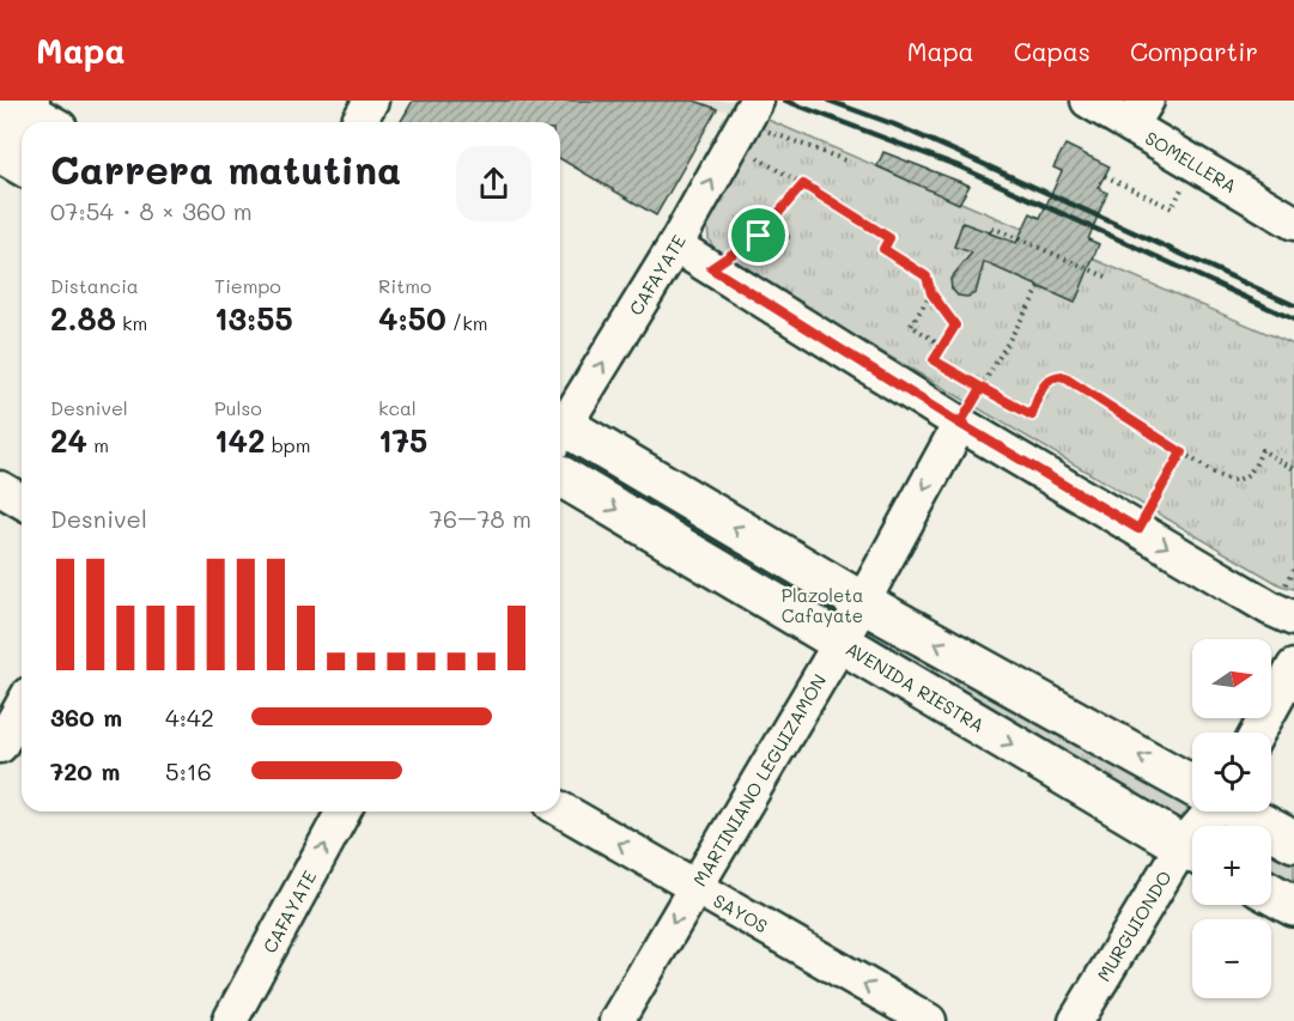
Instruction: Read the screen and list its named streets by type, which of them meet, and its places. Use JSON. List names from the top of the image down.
{
  "streets": {
    "main road": ["AVENIDA RIESTRA"],
    "street": [
      "SOMELLERA",
      "CAFAYATE",
      "MARTINIANO LEGUIZAMÓN",
      "SAYOS",
      "MURGUIONDO"
    ]
  },
  "crossings": [
    ["AVENIDA RIESTRA", "MARTINIANO LEGUIZAMÓN"],
    ["MARTINIANO LEGUIZAMÓN", "SAYOS"]
  ],
  "one_way": ["CAFAYATE", "MARTINIANO LEGUIZAMÓN", "SAYOS"],
  "parks": ["Plazoleta Cafayate"],
  "north": "right",
  "page": {
    "header": "Mapa",
    "nav": ["Mapa", "Capas", "Compartir"],
    "heading": ["Carrera matutina", "07:54 · 8 × 360 m"],
    "stats": [
      ["Distancia", "2.88 km"],
      ["Tiempo", "13:55"],
      ["Ritmo", "4:50 /km"],
      ["Desnivel", "24 m"],
      ["Pulso", "142 bpm"],
      ["kcal", "175"]
    ],
    "chart": ["Desnivel", "76–78 m"],
    "map_buttons": ["+", "−"],
    "list": [
      {
        "name": "360 m",
        "note": "4:42"
      },
      {
        "name": "720 m",
        "note": "5:16"
      }
    ]
  }
}
